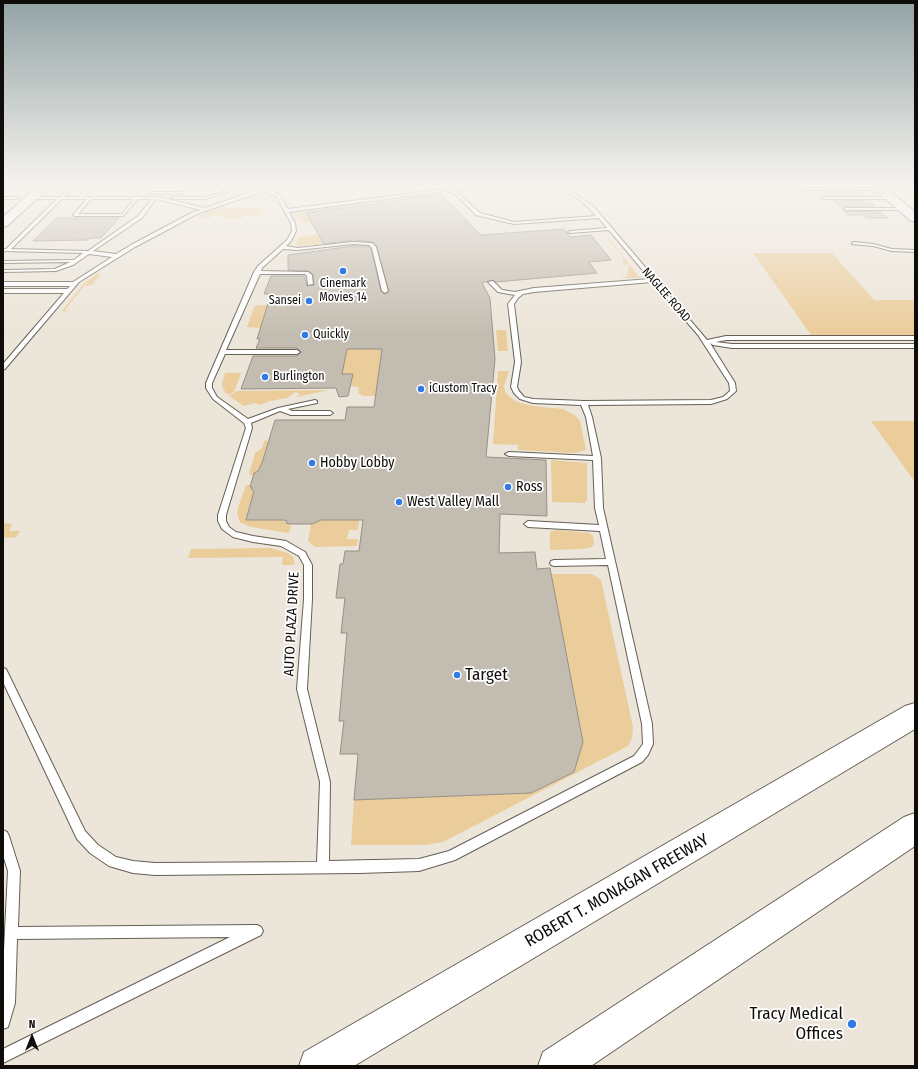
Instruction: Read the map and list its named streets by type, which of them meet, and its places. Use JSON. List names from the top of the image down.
{
  "streets": {
    "main road": ["ROBERT T. MONAGAN FREEWAY"],
    "lane": ["NAGLEE ROAD", "AUTO PLAZA DRIVE"]
  },
  "places": [
    "Cinemark Movies 14",
    "Sansei",
    "Quickly",
    "Burlington",
    "iCustom Tracy",
    "Hobby Lobby",
    "Ross",
    "West Valley Mall",
    "Target",
    "Tracy Medical Offices"
  ],
  "north": "top"
}
